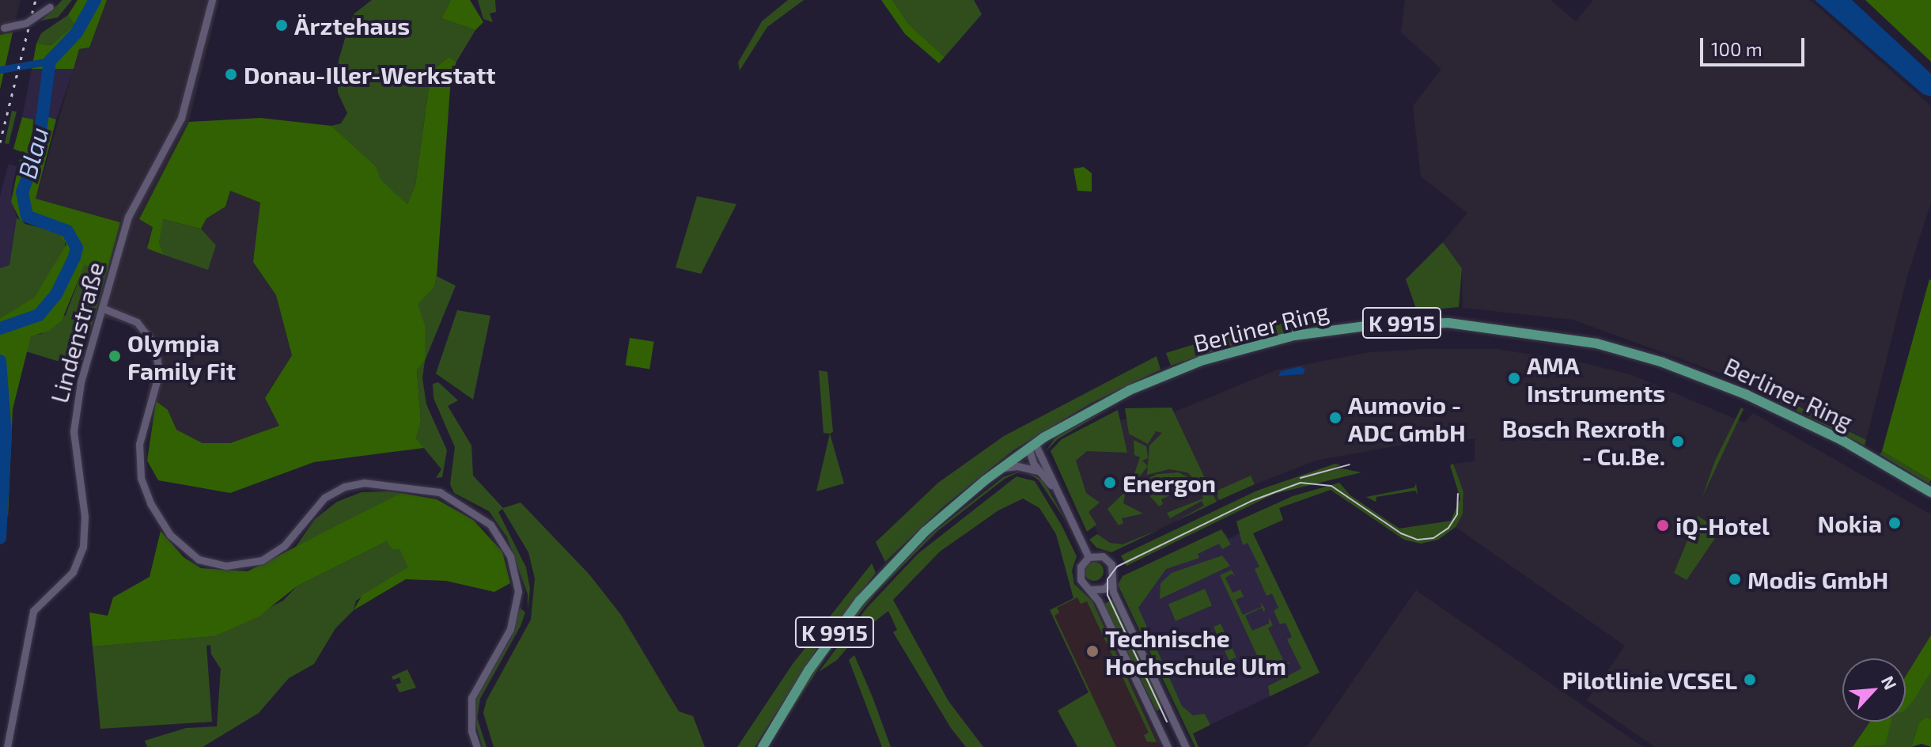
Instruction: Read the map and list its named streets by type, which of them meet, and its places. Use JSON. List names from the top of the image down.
{
  "streets": {
    "main road": ["K 9915", "Berliner Ring"],
    "street": ["Lindenstraße"]
  },
  "water": ["Blau"],
  "places": [
    "Ärztehaus",
    "Donau-Iller-Werkstatt",
    "Olympia Family Fit",
    "AMA Instruments",
    "Aumovio - ADC GmbH",
    "Bosch Rexroth - Cu.Be.",
    "Energon",
    "Nokia",
    "iQ-Hotel",
    "Modis GmbH",
    "Technische Hochschule Ulm",
    "Pilotlinie VCSEL"
  ],
  "scale_bar": "100 m",
  "north": "top right"
}
